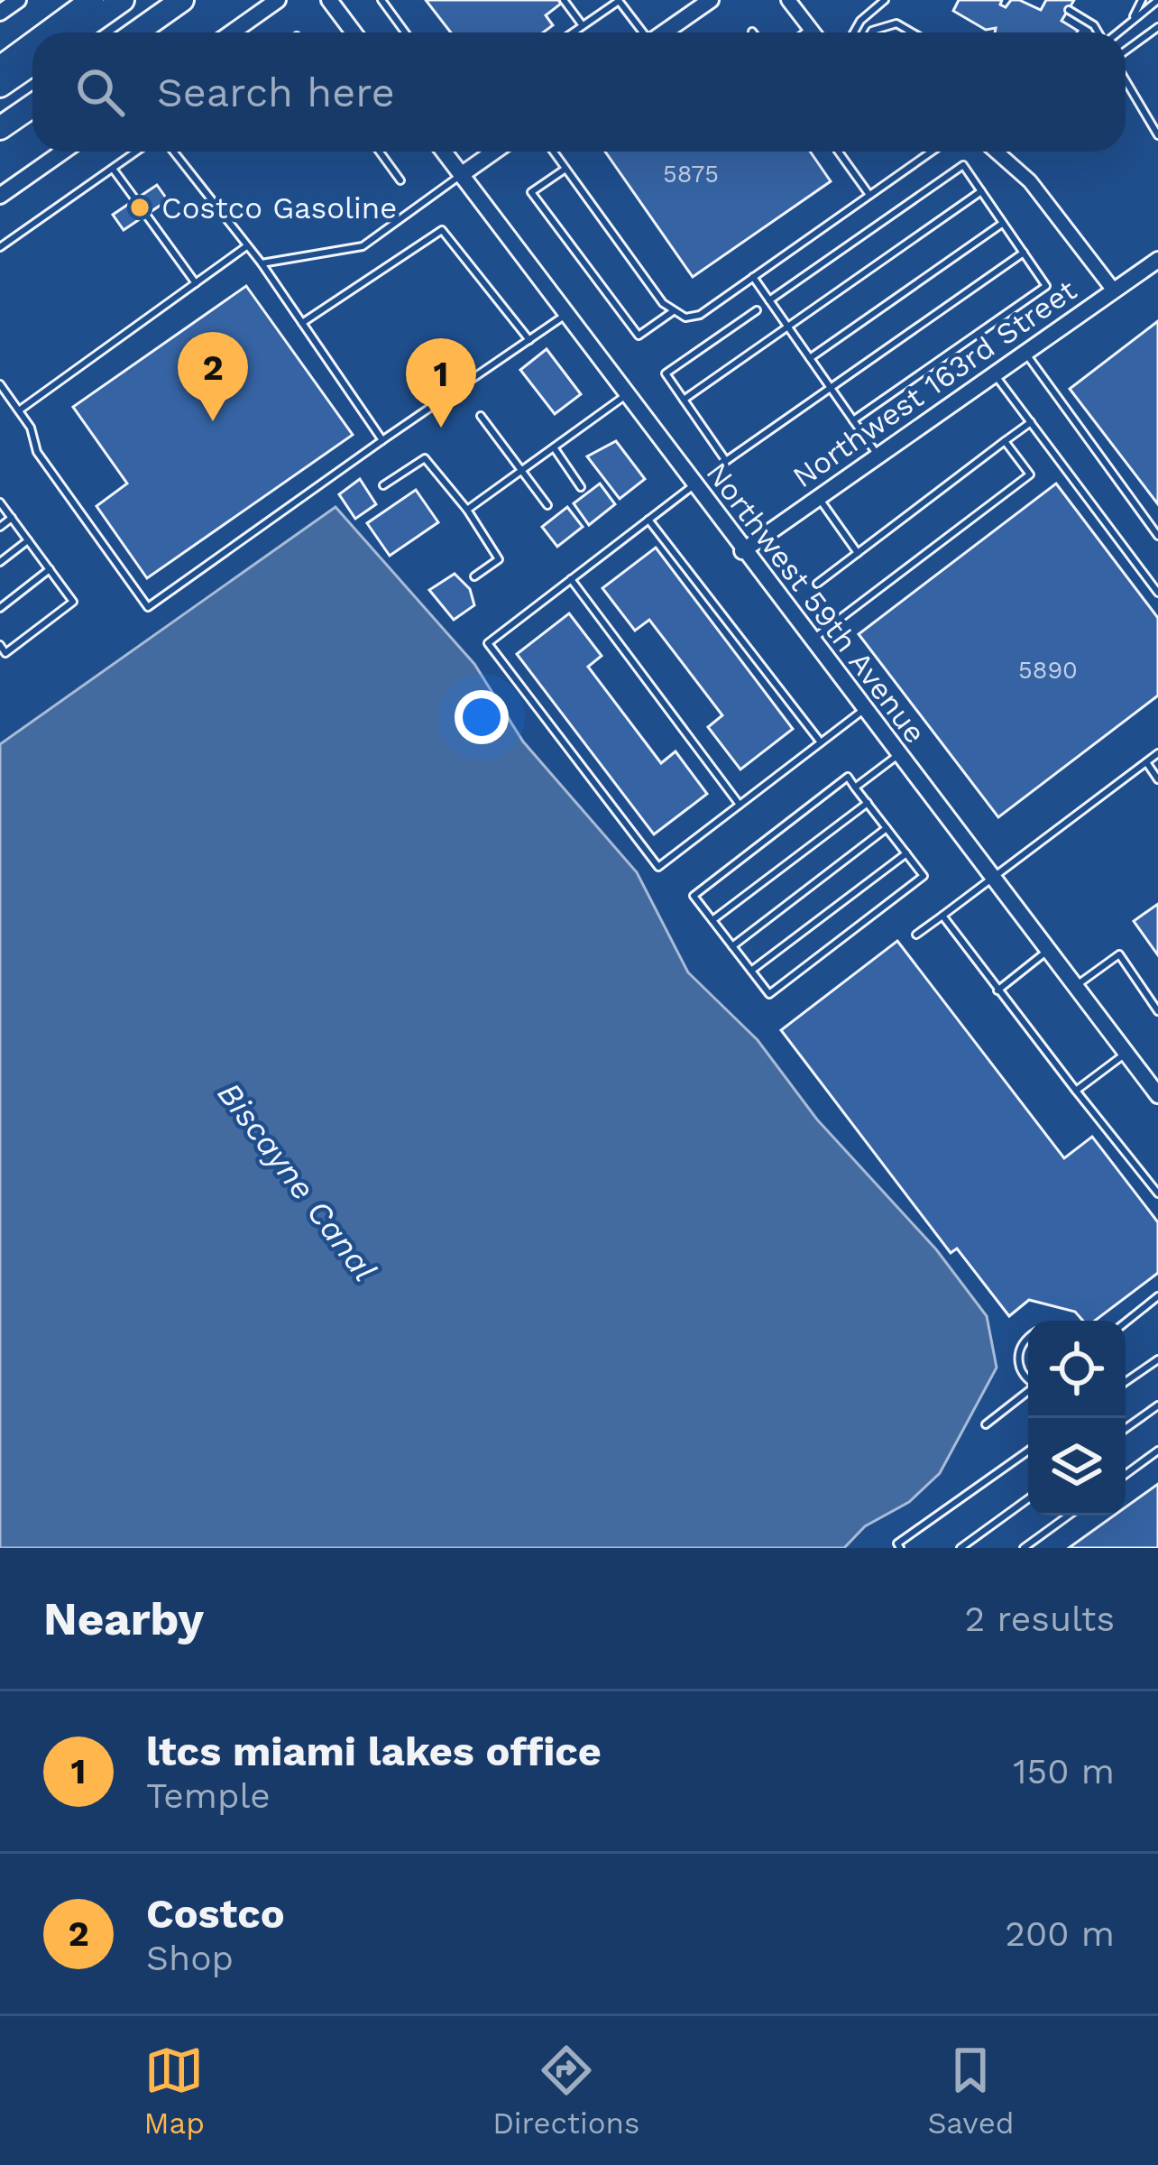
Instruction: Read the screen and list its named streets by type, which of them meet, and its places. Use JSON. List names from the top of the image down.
{
  "streets": {
    "street": ["Northwest 163rd Street", "Northwest 59th Avenue"]
  },
  "crossings": [
    ["Northwest 163rd Street", "Northwest 59th Avenue"]
  ],
  "water": ["Biscayne Canal"],
  "places": ["Costco Gasoline"],
  "house_numbers": ["5875", "5890"],
  "page": {
    "search": "Search here",
    "pins": ["2", "1"],
    "heading": ["Nearby", "2 results"],
    "list": [
      {
        "mark": "1",
        "name": "ltcs miami lakes office",
        "note": "Temple",
        "value": "150 m"
      },
      {
        "mark": "2",
        "name": "Costco",
        "note": "Shop",
        "value": "200 m"
      }
    ],
    "nav": ["Map", "Directions", "Saved"]
  }
}
